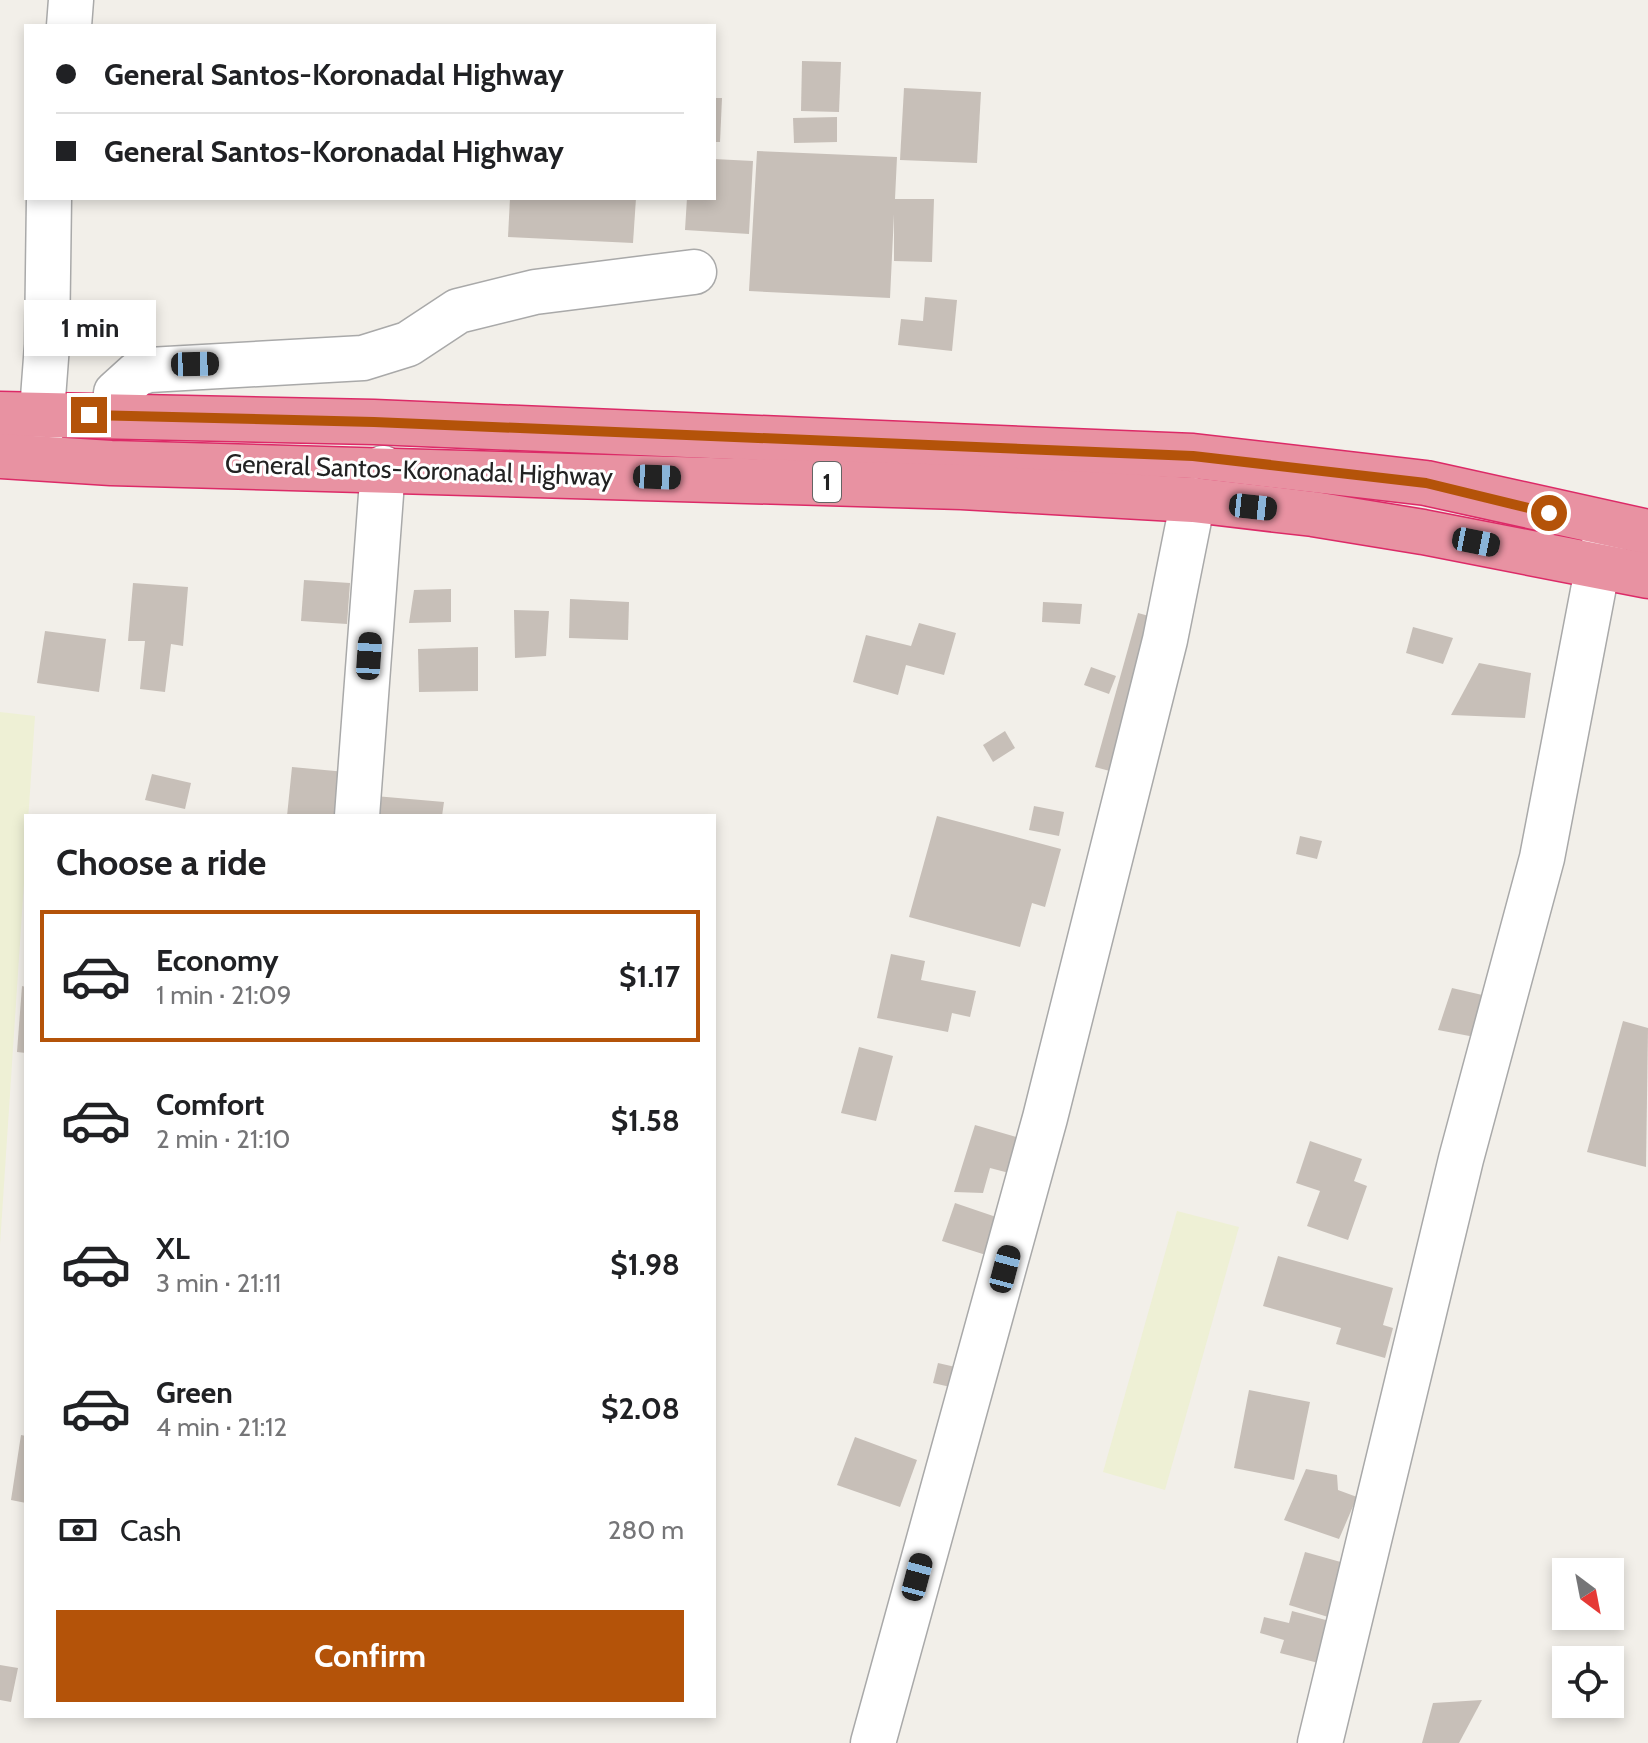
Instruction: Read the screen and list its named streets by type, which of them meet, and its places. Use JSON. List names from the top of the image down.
{
  "streets": {
    "highway": ["General Santos-Koronadal Highway", "1"]
  },
  "north": "bottom right",
  "page": {
    "banner": ["General Santos-Koronadal Highway", "General Santos-Koronadal Highway"],
    "bubble": "1 min",
    "heading": "Choose a ride",
    "list": [
      {
        "name": "Economy",
        "note": "1 min · 21:09",
        "value": "$1.17"
      },
      {
        "name": "Comfort",
        "note": "2 min · 21:10",
        "value": "$1.58"
      },
      {
        "name": "XL",
        "note": "3 min · 21:11",
        "value": "$1.98"
      },
      {
        "name": "Green",
        "note": "4 min · 21:12",
        "value": "$2.08"
      }
    ],
    "pay": ["Cash", "280 m"],
    "buttons": "Confirm"
  }
}
